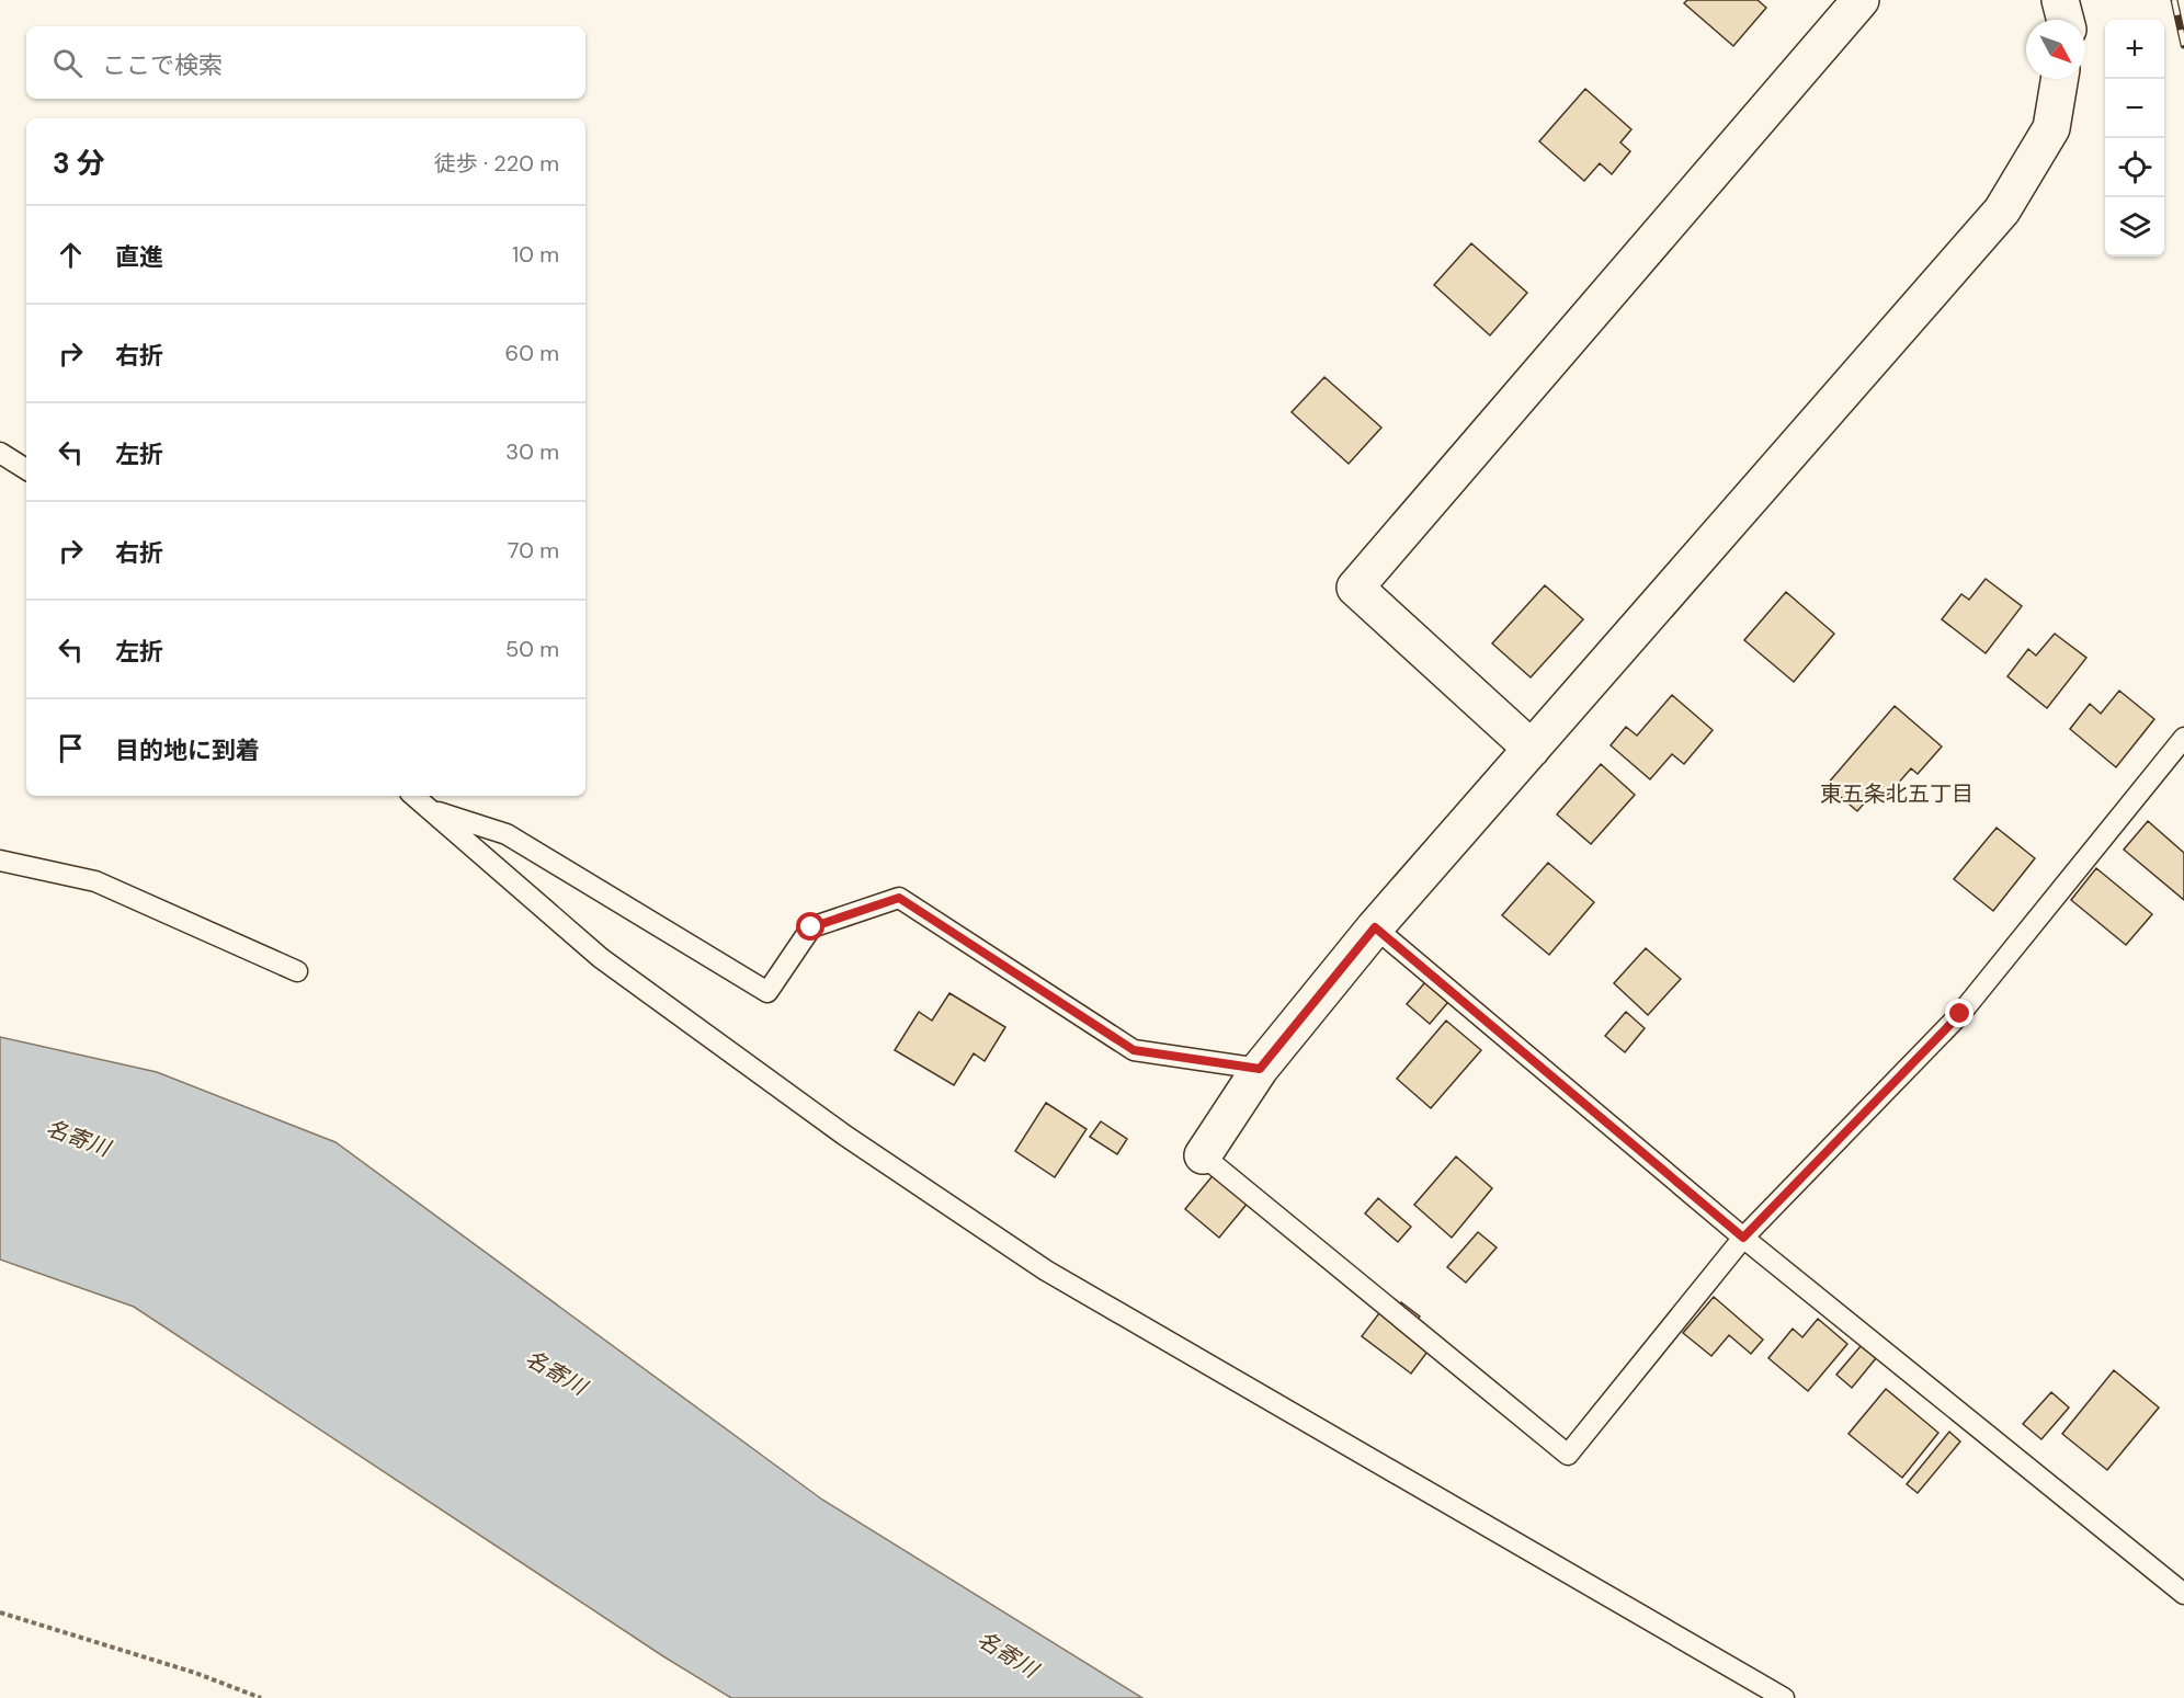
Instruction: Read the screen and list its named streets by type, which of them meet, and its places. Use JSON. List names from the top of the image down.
{
  "districts": ["東五条北五丁目"],
  "water": ["名寄川"],
  "north": "bottom right",
  "page": {
    "map_buttons": ["+", "−"],
    "search": "ここで検索",
    "heading": ["3 分", "徒歩 · 220 m"],
    "list": [
      ["直進", "10 m"],
      ["右折", "60 m"],
      ["左折", "30 m"],
      ["右折", "70 m"],
      ["左折", "50 m"],
      "目的地に到着"
    ]
  }
}
